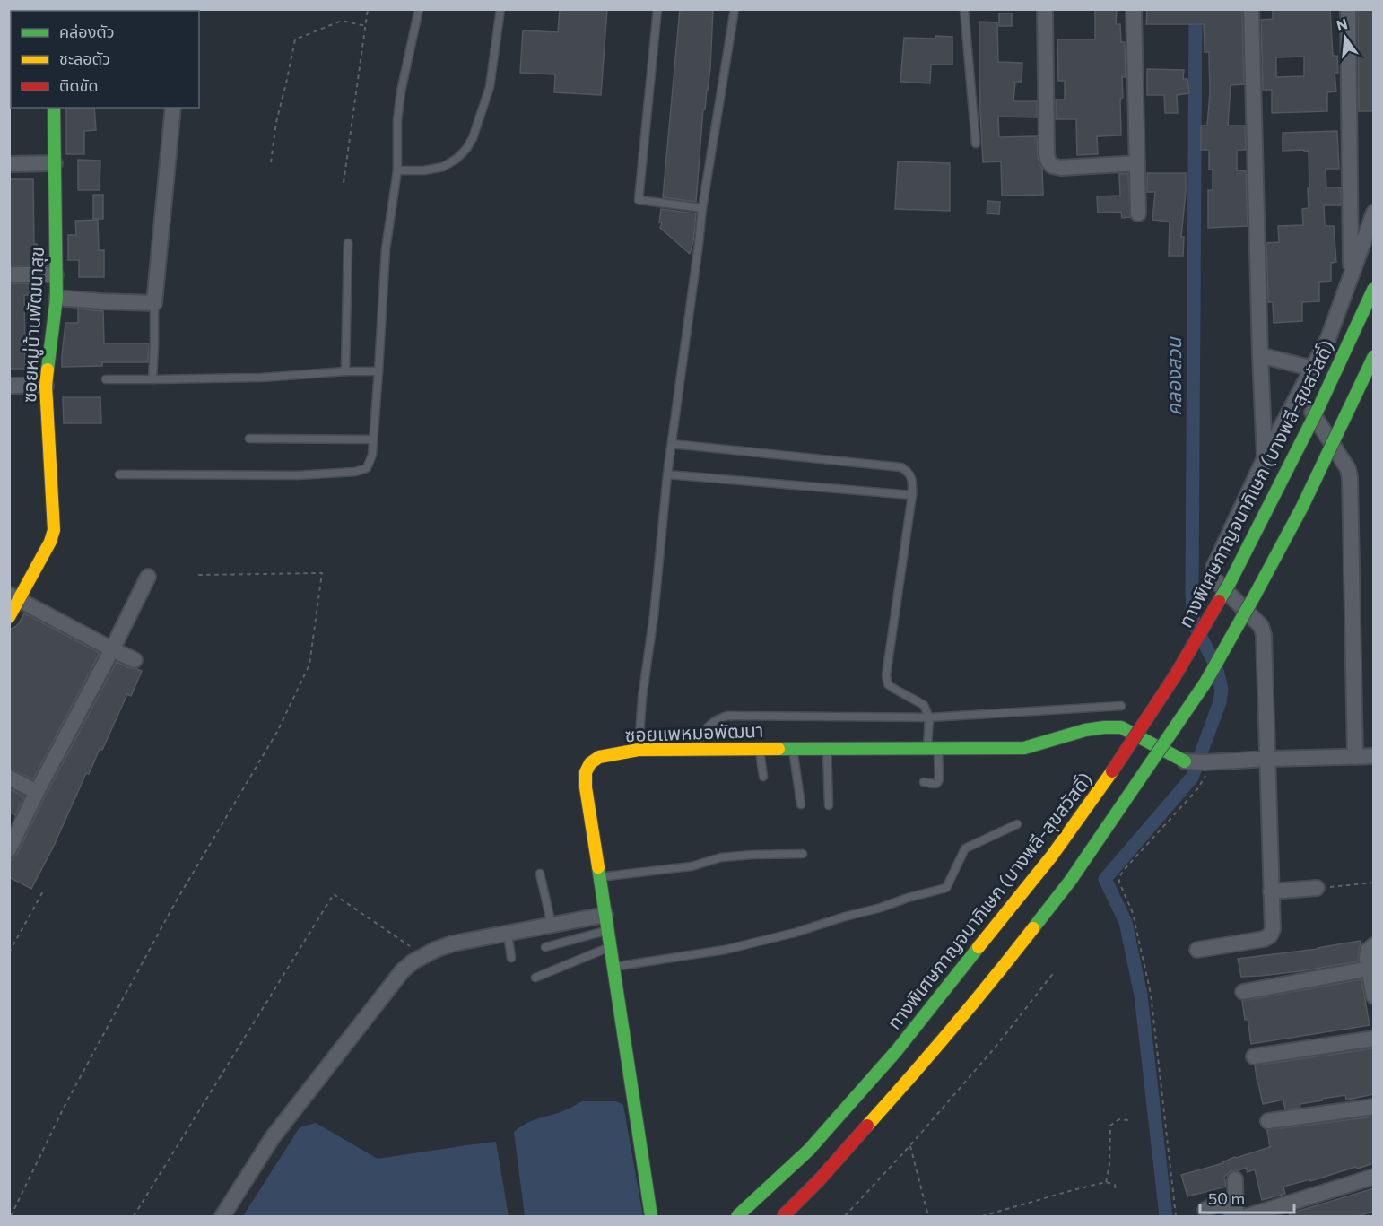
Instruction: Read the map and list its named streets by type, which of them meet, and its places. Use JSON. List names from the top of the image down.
{
  "streets": {
    "main road": ["ซอยหมู่บ้านพัฒนาสุข", "ทางพิเศษกาญจนาภิเษก (บางพลี-สุขสวัสดิ์)", "ซอยแพหมอพัฒนา"]
  },
  "water": ["คลองสวน"],
  "legend": ["คล่องตัว", "ชะลอตัว", "ติดขัด"],
  "scale_bar": "50 m",
  "north": "top"
}
